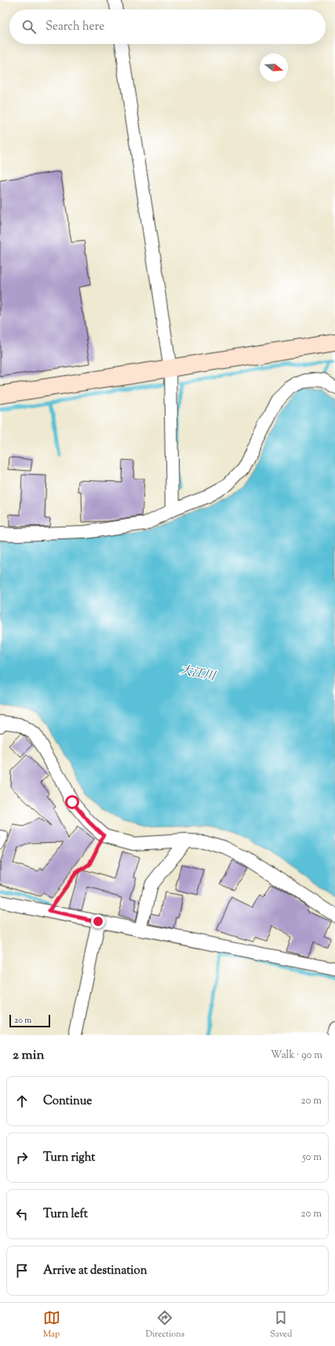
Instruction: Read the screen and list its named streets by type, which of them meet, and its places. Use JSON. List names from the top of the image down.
{
  "water": ["大江川"],
  "scale_bar": "20 m",
  "north": "right",
  "page": {
    "search": "Search here",
    "scale": "20 m",
    "heading": ["2 min", "Walk · 90 m"],
    "list": [
      ["Continue", "20 m"],
      ["Turn right", "50 m"],
      ["Turn left", "20 m"],
      "Arrive at destination"
    ],
    "nav": ["Map", "Directions", "Saved"]
  }
}
